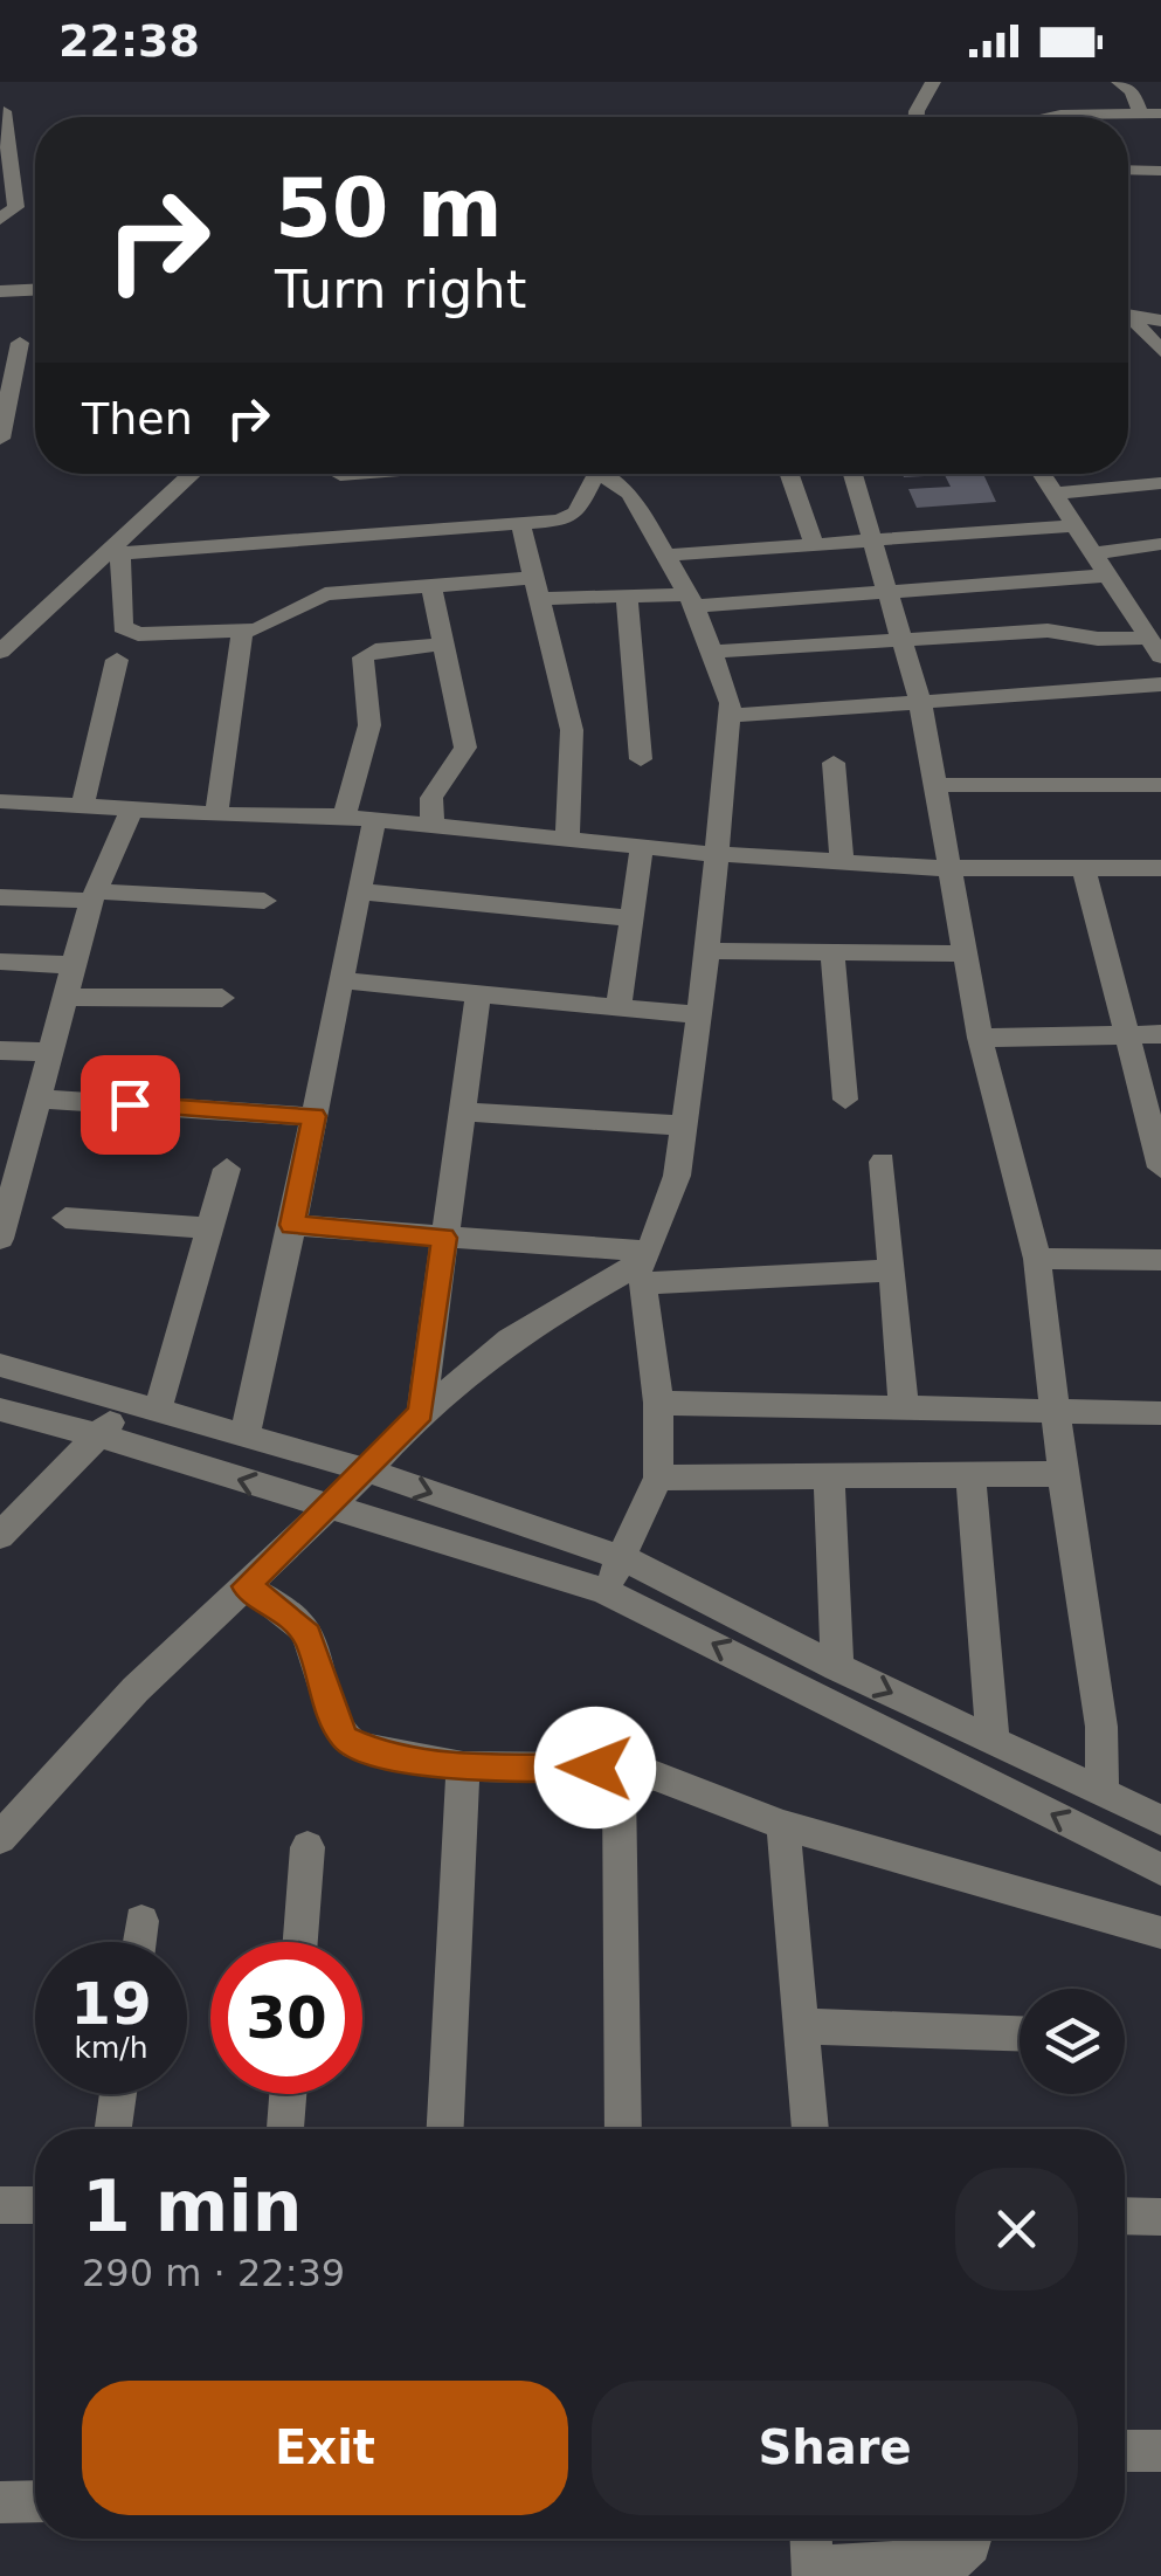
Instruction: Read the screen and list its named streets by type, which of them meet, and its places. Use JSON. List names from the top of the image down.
{
  "page": {
    "status": "22:38",
    "turn": ["50 m", "Turn right"],
    "then": "Then",
    "speed": "19 km/h",
    "limit": "30",
    "heading": ["1 min", "290 m · 22:39"],
    "buttons": ["Exit", "Share"]
  }
}
